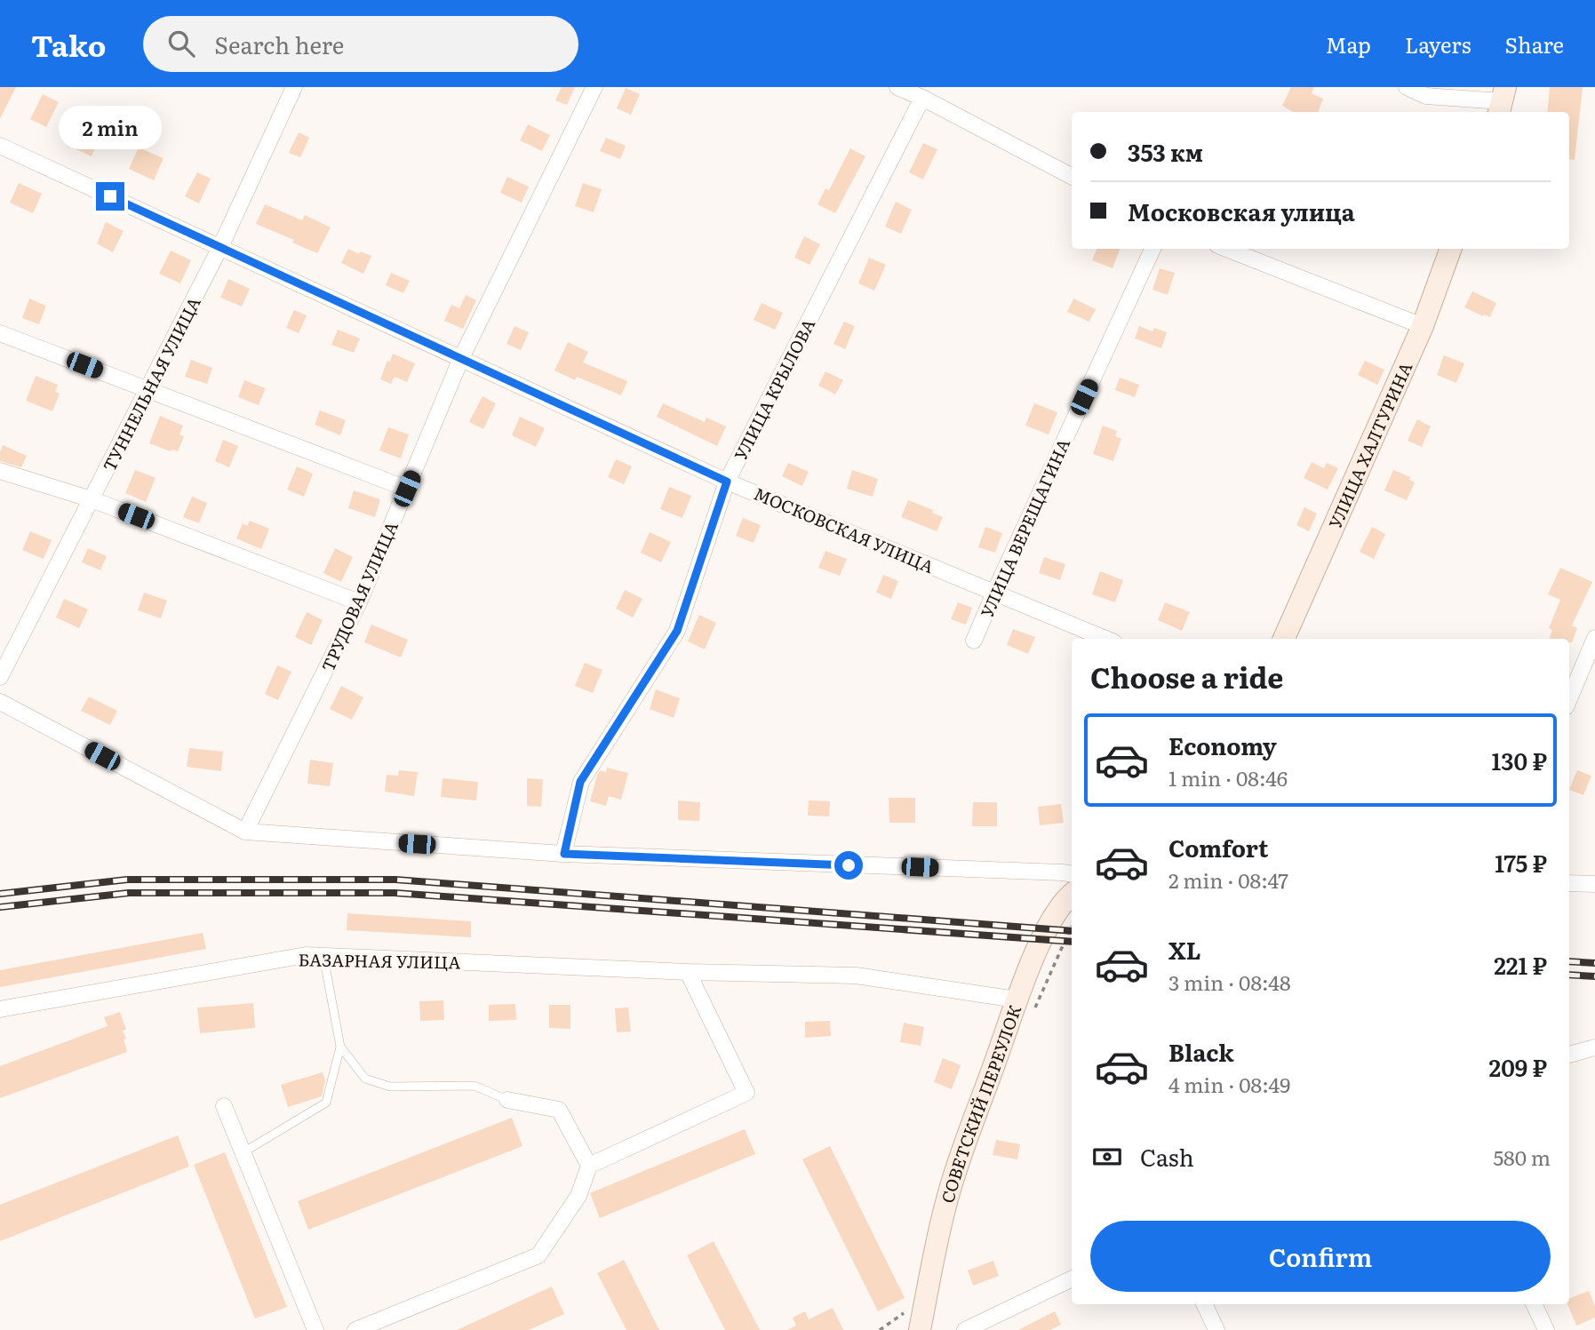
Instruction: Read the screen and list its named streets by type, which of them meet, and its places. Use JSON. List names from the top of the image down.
{
  "streets": {
    "main road": ["УЛИЦА ХАЛТУРИНА", "СОВЕТСКИЙ ПЕРЕУЛОК"],
    "street": [
      "ТУННЕЛЬНАЯ УЛИЦА",
      "УЛИЦА КРЫЛОВА",
      "УЛИЦА ВЕРЕЩАГИНА",
      "МОСКОВСКАЯ УЛИЦА",
      "ТРУДОВАЯ УЛИЦА",
      "БАЗАРНАЯ УЛИЦА"
    ]
  },
  "crossings": [
    ["ТУННЕЛЬНАЯ УЛИЦА", "МОСКОВСКАЯ УЛИЦА"],
    ["УЛИЦА КРЫЛОВА", "МОСКОВСКАЯ УЛИЦА"],
    ["УЛИЦА ВЕРЕЩАГИНА", "МОСКОВСКАЯ УЛИЦА"],
    ["МОСКОВСКАЯ УЛИЦА", "ТРУДОВАЯ УЛИЦА"],
    ["БАЗАРНАЯ УЛИЦА", "СОВЕТСКИЙ ПЕРЕУЛОК"]
  ],
  "page": {
    "header": "Tako",
    "search": "Search here",
    "nav": ["Map", "Layers", "Share"],
    "bubble": "2 min",
    "banner": ["353 км", "Московская улица"],
    "heading": "Choose a ride",
    "list": [
      {
        "name": "Economy",
        "note": "1 min · 08:46",
        "value": "130 ₽"
      },
      {
        "name": "Comfort",
        "note": "2 min · 08:47",
        "value": "175 ₽"
      },
      {
        "name": "XL",
        "note": "3 min · 08:48",
        "value": "221 ₽"
      },
      {
        "name": "Black",
        "note": "4 min · 08:49",
        "value": "209 ₽"
      }
    ],
    "pay": ["Cash", "580 m"],
    "buttons": "Confirm"
  }
}
